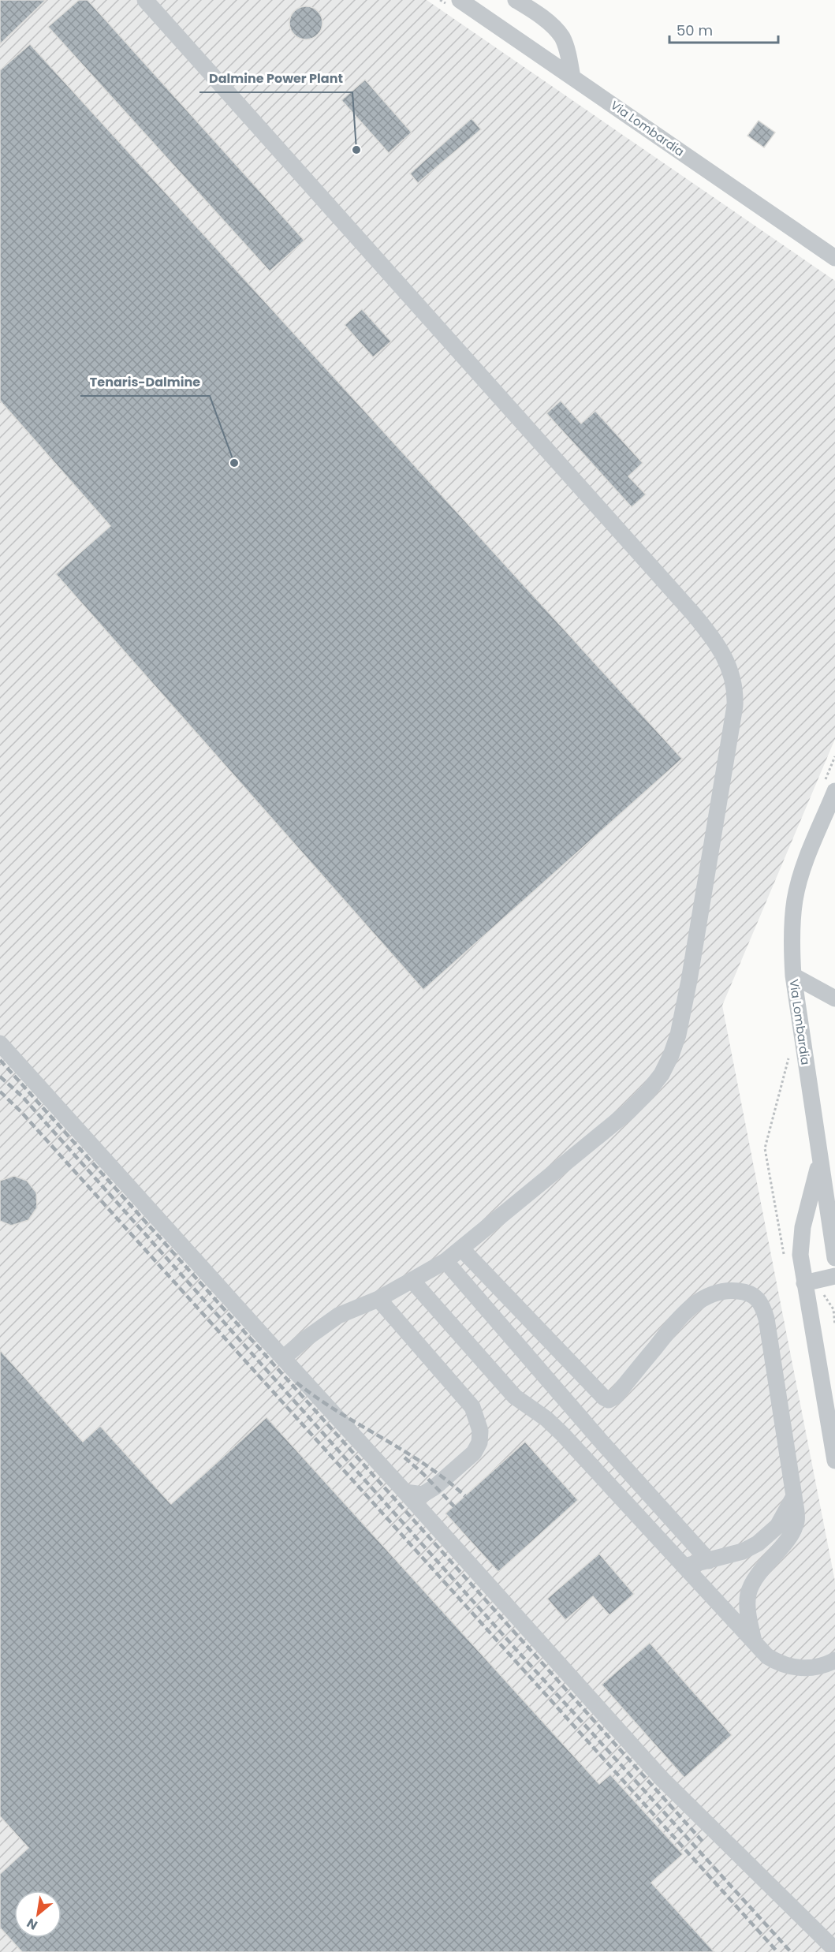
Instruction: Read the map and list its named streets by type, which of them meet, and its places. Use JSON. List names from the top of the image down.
{
  "streets": {
    "street": ["Via Lombardia"]
  },
  "places": ["Dalmine Power Plant", "Tenaris-Dalmine"],
  "scale_bar": "50 m",
  "north": "bottom left"
}
